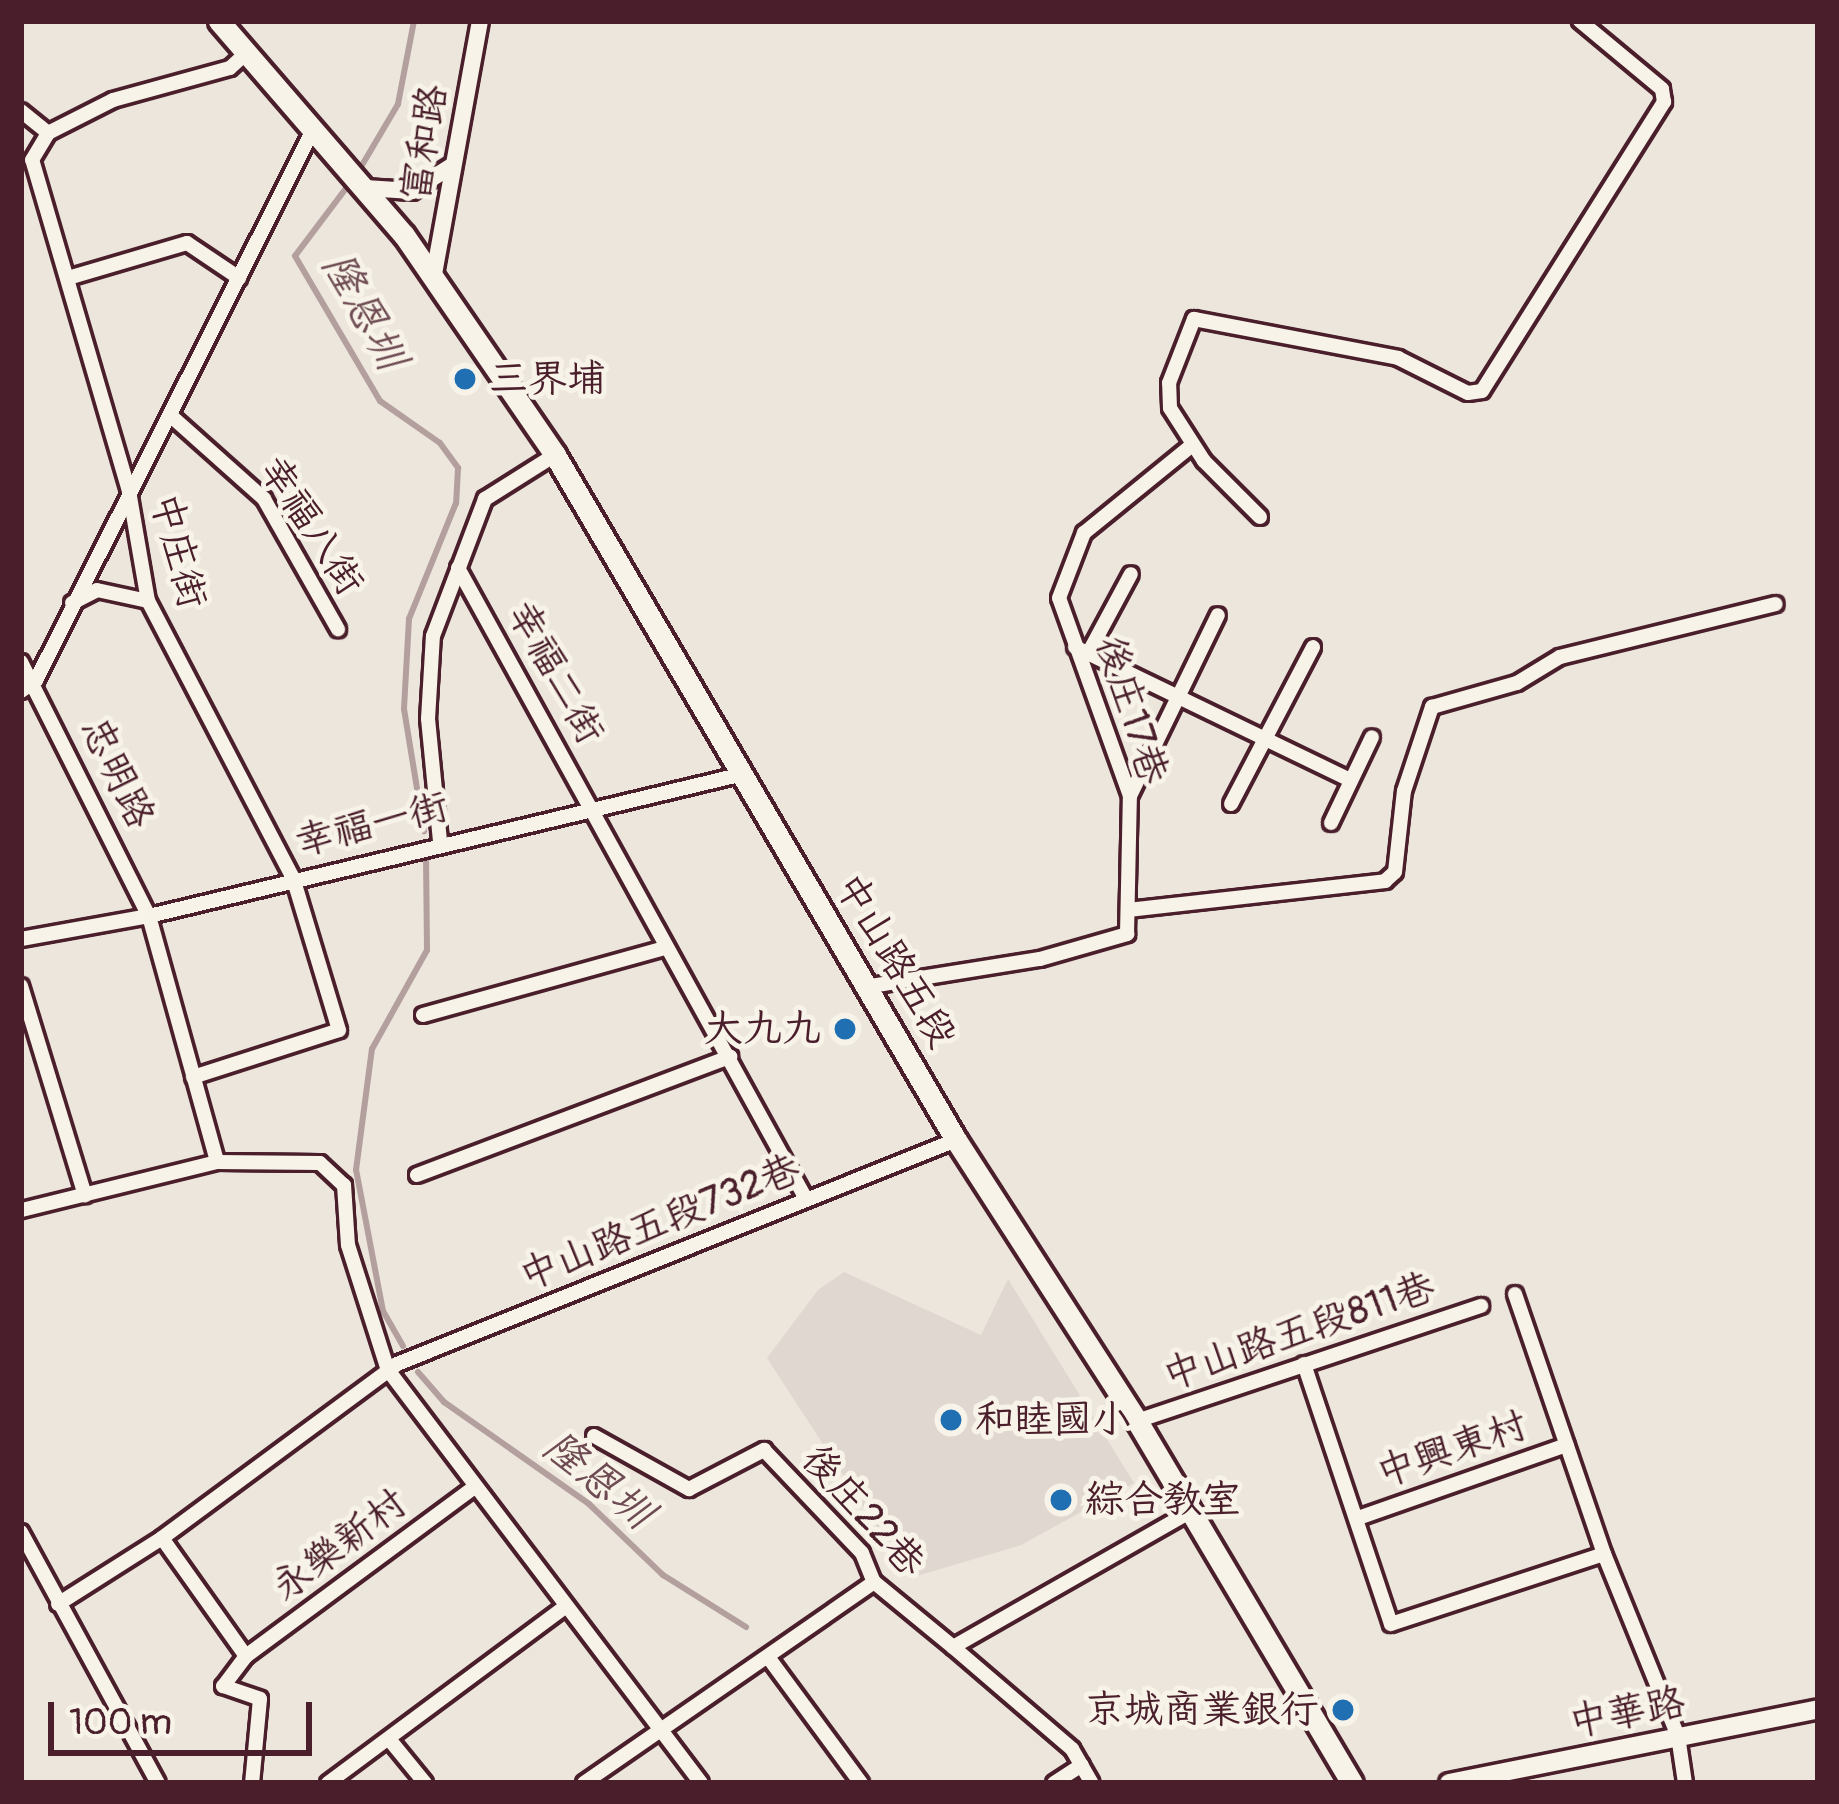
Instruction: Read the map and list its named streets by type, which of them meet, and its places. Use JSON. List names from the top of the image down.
{
  "streets": {
    "main road": ["中山路五段", "中華路"],
    "street": [
      "富和路",
      "幸福八街",
      "中庄街",
      "幸福二街",
      "後庄17巷",
      "忠明路",
      "幸福一街",
      "中山路五段732巷",
      "中山路五段811巷",
      "中興東村",
      "後庄22巷",
      "永樂新村"
    ]
  },
  "crossings": [
    ["富和路", "中山路五段"],
    ["中庄街", "幸福一街"],
    ["幸福二街", "幸福一街"],
    ["幸福二街", "中山路五段732巷"],
    ["忠明路", "幸福一街"],
    ["幸福一街", "中山路五段"],
    ["中山路五段", "中山路五段732巷"],
    ["中山路五段", "中山路五段811巷"],
    ["中興東村", "中華路"]
  ],
  "water": ["隆恩圳"],
  "places": [
    "三界埔",
    "大九九",
    "和睦國小",
    "綜合教室",
    "京城商業銀行"
  ],
  "scale_bar": "100 m"
}
